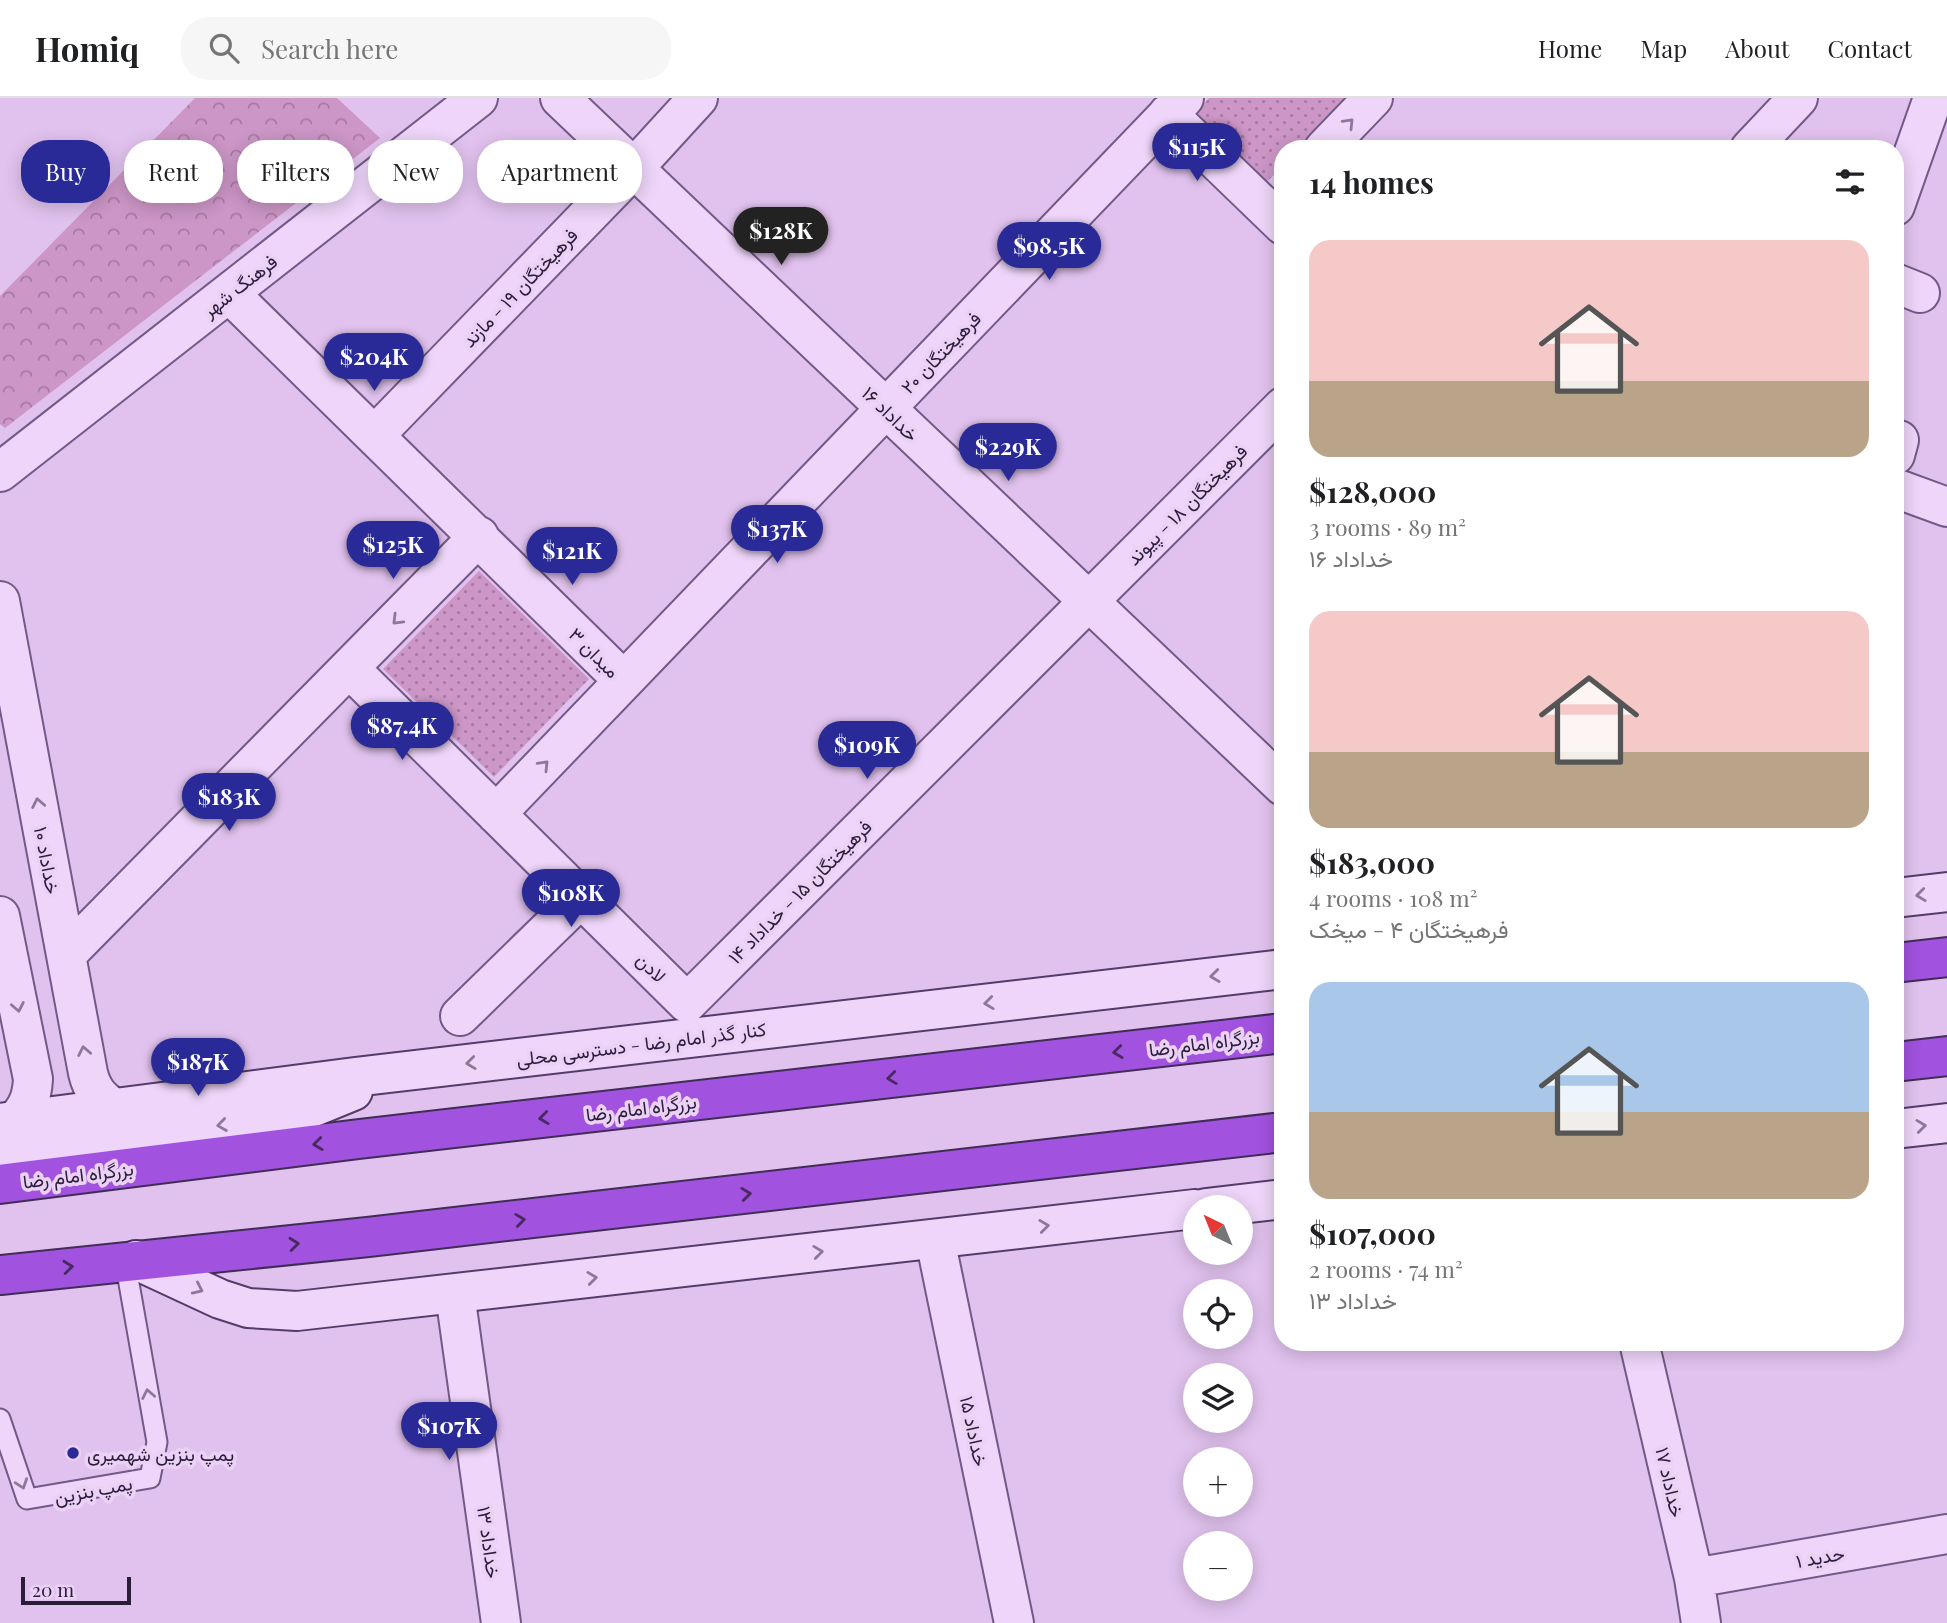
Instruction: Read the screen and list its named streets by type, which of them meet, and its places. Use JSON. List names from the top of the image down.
{
  "streets": {
    "highway": ["بزرگراه امام رضا"],
    "street": [
      "فرهنگ شهر",
      "فرهیختگان ۱۹ - مازند",
      "فرهیختگان ۲۰",
      "خداداد ۱۶",
      "فرهیختگان ۱۸ - پیوند",
      "میدان ۳",
      "خداداد ۱۰",
      "فرهیختگان ۱۵ - خداداد ۱۴",
      "لادن",
      "کنار گذر امام رضا - دسترسی محلی",
      "خداداد ۱۵",
      "خداداد ۱۷",
      "خداداد ۱۳",
      "حدید ۱"
    ],
    "lane": ["پمپ بنزین"]
  },
  "crossings": [
    ["فرهنگ شهر", "میدان ۳"],
    ["فرهیختگان ۱۹ - مازند", "میدان ۳"],
    ["فرهیختگان ۲۰", "خداداد ۱۶"],
    ["فرهیختگان ۲۰", "میدان ۳"],
    ["خداداد ۱۶", "فرهیختگان ۱۸ - پیوند"],
    ["خداداد ۱۶", "فرهیختگان ۱۵ - خداداد ۱۴"],
    ["فرهیختگان ۱۸ - پیوند", "فرهیختگان ۱۵ - خداداد ۱۴"],
    ["میدان ۳", "لادن"],
    ["خداداد ۱۰", "کنار گذر امام رضا - دسترسی محلی"],
    ["فرهیختگان ۱۵ - خداداد ۱۴", "لادن"],
    ["خداداد ۱۷", "حدید ۱"]
  ],
  "places": ["پمپ بنزین شهمیری"],
  "scale_bar": "20 m",
  "north": "top left",
  "page": {
    "header": "Homiq",
    "search": "Search here",
    "nav": [
      "Home",
      "Map",
      "About",
      "Contact"
    ],
    "price": [
      "$115K",
      "$128K",
      "$98.5K",
      "$204K",
      "$229K",
      "$137K",
      "$125K",
      "$121K",
      "$87.4K",
      "$109K",
      "$183K",
      "$108K",
      "$187K",
      "$107K"
    ],
    "chip": [
      "Buy",
      "Rent",
      "Filters",
      "New",
      "Apartment"
    ],
    "heading": "14 homes",
    "list": [
      {
        "name": "$128,000",
        "note": "3 rooms · 89 m² · خداداد ۱۶"
      },
      {
        "name": "$183,000",
        "note": "4 rooms · 108 m² · فرهیختگان ۴ - میخک"
      },
      {
        "name": "$107,000",
        "note": "2 rooms · 74 m² · خداداد ۱۳"
      }
    ],
    "map_buttons": ["+", "−"],
    "scale": "20 m"
  }
}
